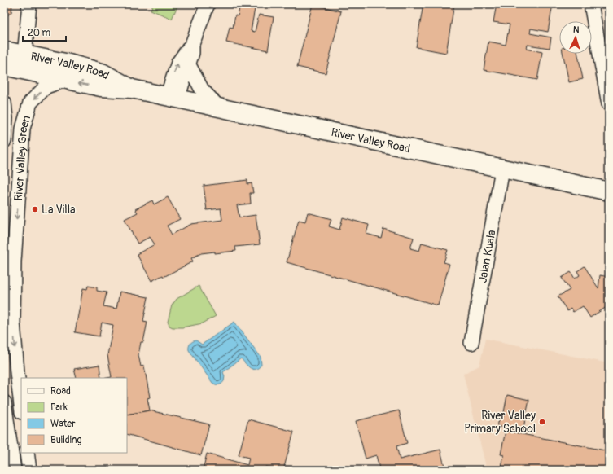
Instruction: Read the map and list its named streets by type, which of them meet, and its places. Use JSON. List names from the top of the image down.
{
  "streets": {
    "main road": ["River Valley Road"],
    "street": ["River Valley Green", "Jalan Kuala"]
  },
  "crossings": [
    ["River Valley Road", "River Valley Green"],
    ["River Valley Road", "Jalan Kuala"]
  ],
  "one_way": ["River Valley Green"],
  "places": ["La Villa", "River Valley Primary School"],
  "legend": [
    "Road",
    "Park",
    "Water",
    "Building"
  ],
  "scale_bar": "20 m",
  "north": "top"
}
